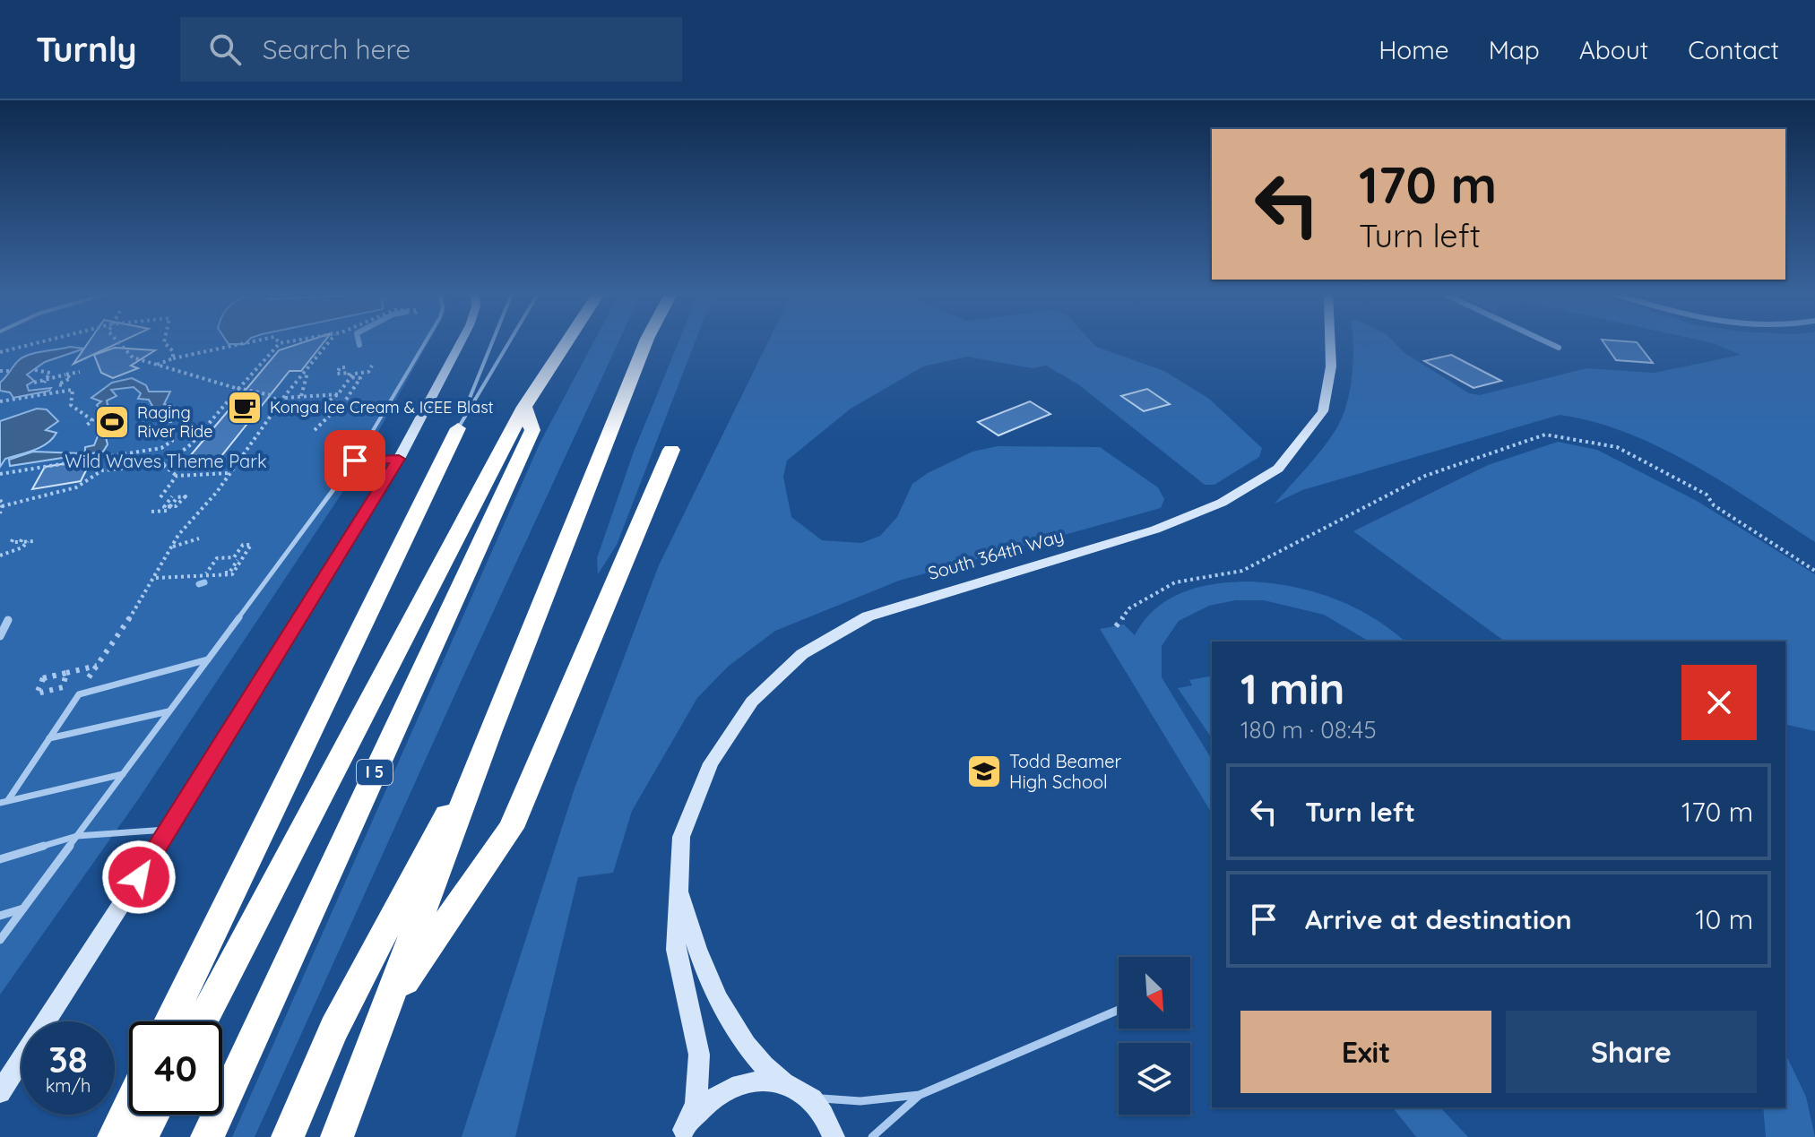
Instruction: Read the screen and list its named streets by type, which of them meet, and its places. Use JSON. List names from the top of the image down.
{
  "streets": {
    "highway": ["I 5"],
    "street": ["South 364th Way"]
  },
  "parks": ["Wild Waves Theme Park"],
  "places": {
    "cafe": ["Konga Ice Cream & ICEE Blast"],
    "sports": ["Raging River Ride"],
    "school or university": ["Todd Beamer High School"]
  },
  "north": "bottom right",
  "page": {
    "header": "Turnly",
    "search": "Search here",
    "nav": [
      "Home",
      "Map",
      "About",
      "Contact"
    ],
    "turn": ["170 m", "Turn left"],
    "heading": ["1 min", "180 m · 08:45"],
    "list": [
      {
        "name": "Turn left",
        "value": "170 m"
      },
      {
        "name": "Arrive at destination",
        "value": "10 m"
      }
    ],
    "buttons": ["Exit", "Share"],
    "speed": "38 km/h",
    "limit": "40"
  }
}
